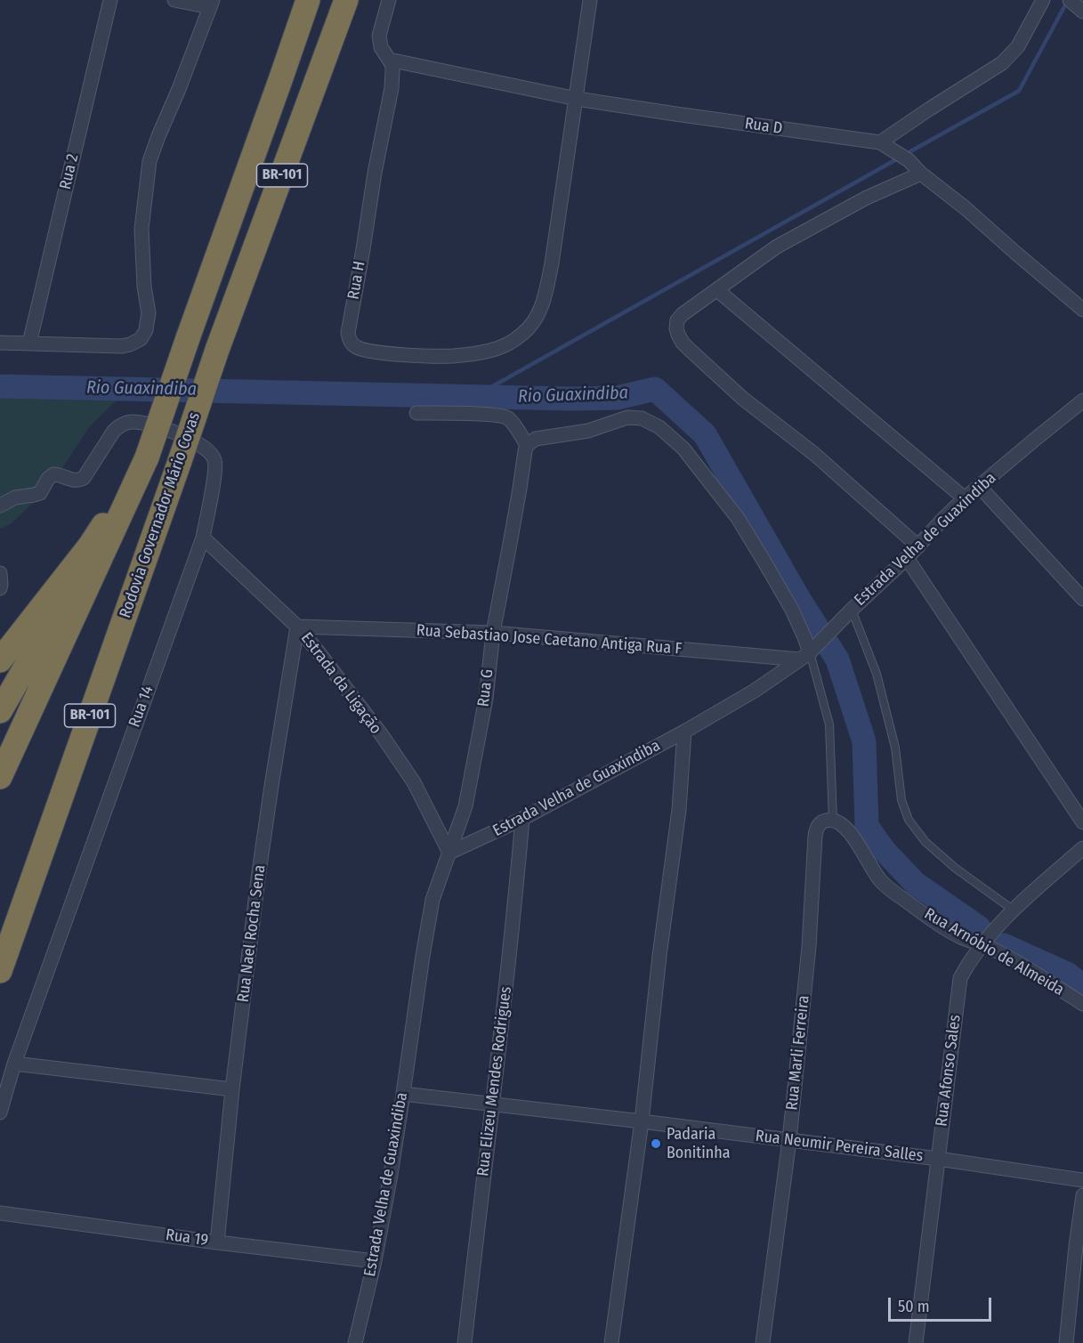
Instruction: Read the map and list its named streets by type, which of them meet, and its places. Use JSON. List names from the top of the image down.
{
  "streets": {
    "highway": ["BR-101", "Rodovia Governador Mário Covas"],
    "street": [
      "Rua D",
      "Rua 2",
      "Rua H",
      "Estrada Velha de Guaxindiba",
      "Rua Sebastiao Jose Caetano Antiga Rua F",
      "Estrada da Ligação",
      "Rua G",
      "Rua 14",
      "Rua Nael Rocha Sena",
      "Rua Arnóbio de Almeida",
      "Rua Marli Ferreira",
      "Rua Afonso Sales",
      "Rua Elizeu Mendes Rodrigues",
      "Rua Neumir Pereira Salles",
      "Rua 19"
    ]
  },
  "crossings": [
    ["Rua D", "Rua H"],
    ["BR-101", "Rodovia Governador Mário Covas"],
    ["Estrada Velha de Guaxindiba", "Rua Sebastiao Jose Caetano Antiga Rua F"],
    ["Estrada Velha de Guaxindiba", "Estrada da Ligação"],
    ["Estrada Velha de Guaxindiba", "Rua G"],
    ["Estrada Velha de Guaxindiba", "Rua Elizeu Mendes Rodrigues"],
    ["Estrada Velha de Guaxindiba", "Rua Neumir Pereira Salles"],
    ["Estrada Velha de Guaxindiba", "Rua 19"],
    ["Rua Sebastiao Jose Caetano Antiga Rua F", "Estrada da Ligação"],
    ["Rua Sebastiao Jose Caetano Antiga Rua F", "Rua G"],
    ["Rua Sebastiao Jose Caetano Antiga Rua F", "Rua Nael Rocha Sena"],
    ["Estrada da Ligação", "Rua G"],
    ["Estrada da Ligação", "Rua 14"],
    ["Estrada da Ligação", "Rua Nael Rocha Sena"],
    ["Rua Nael Rocha Sena", "Rua 19"],
    ["Rua Arnóbio de Almeida", "Rua Marli Ferreira"],
    ["Rua Arnóbio de Almeida", "Rua Afonso Sales"],
    ["Rua Marli Ferreira", "Rua Neumir Pereira Salles"],
    ["Rua Afonso Sales", "Rua Neumir Pereira Salles"],
    ["Rua Elizeu Mendes Rodrigues", "Rua Neumir Pereira Salles"]
  ],
  "water": ["Rio Guaxindiba"],
  "places": ["Padaria Bonitinha"],
  "scale_bar": "50 m"
}
